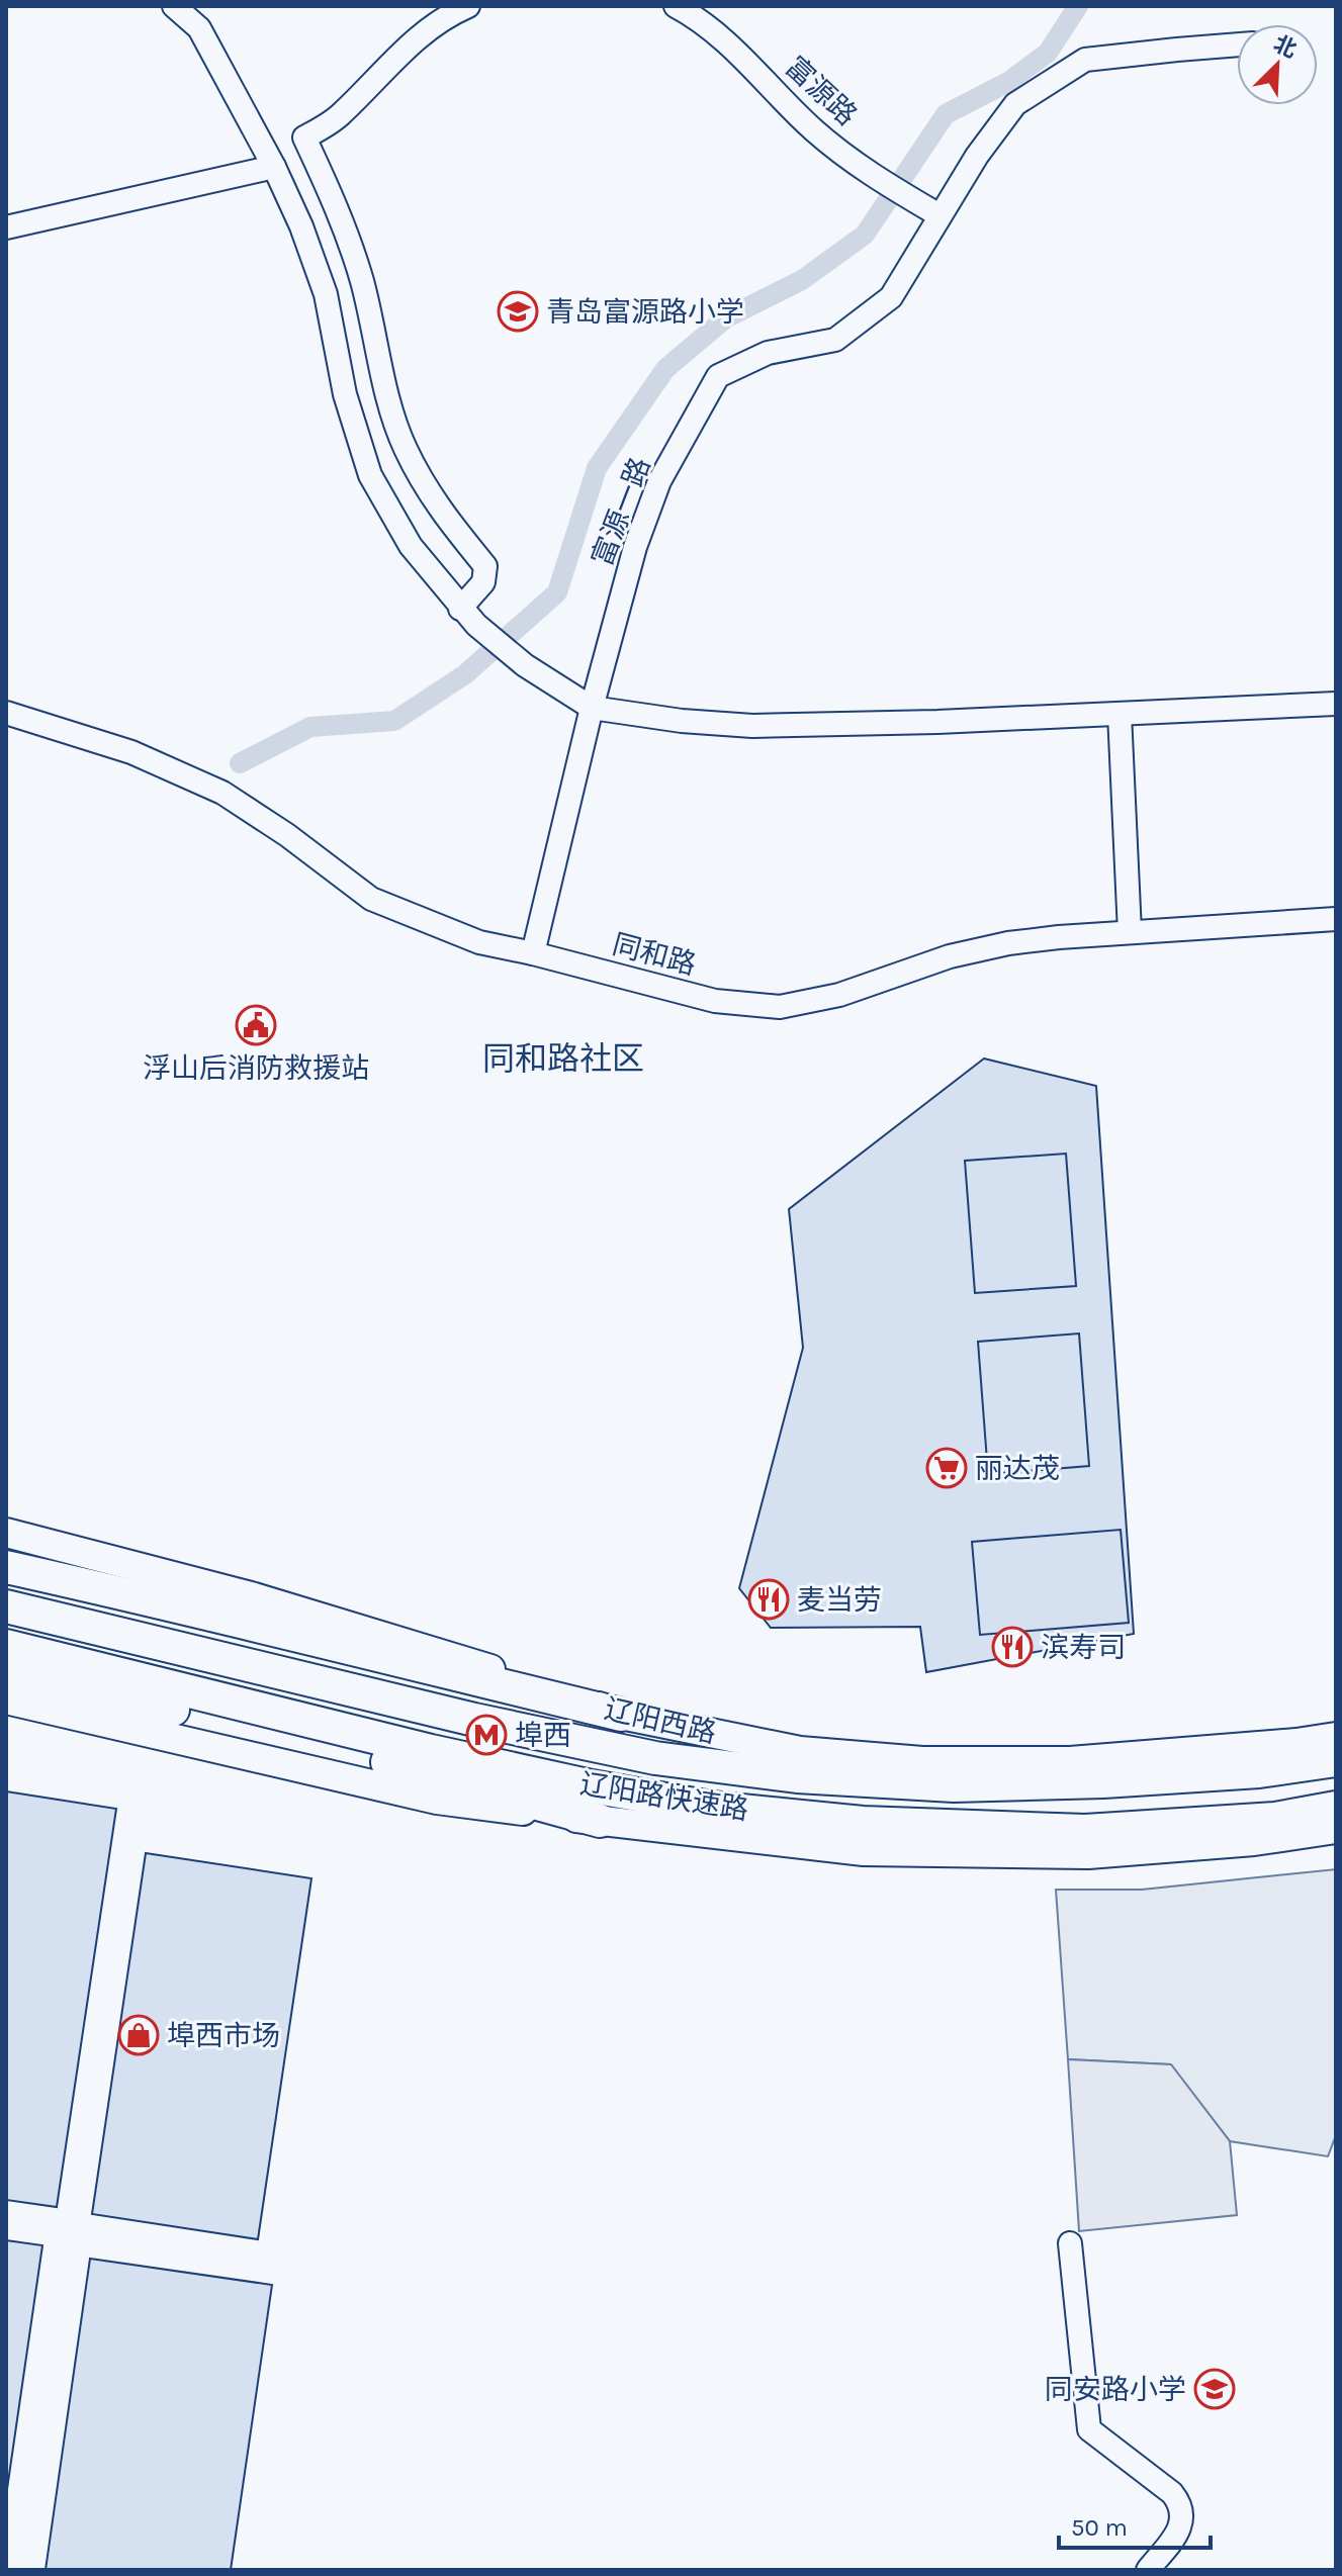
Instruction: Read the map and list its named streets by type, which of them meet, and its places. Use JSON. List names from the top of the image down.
{
  "streets": {
    "highway": ["辽阳路快速路"],
    "main road": ["辽阳西路"],
    "street": ["富源路", "富源一路", "同和路"]
  },
  "crossings": [
    ["富源路", "富源一路"],
    ["富源一路", "同和路"]
  ],
  "districts": ["同和路社区"],
  "places": {
    "school or university": ["青岛富源路小学", "同安路小学"],
    "public building": ["浮山后消防救援站"],
    "supermarket": ["丽达茂"],
    "restaurant": ["麦当劳", "滨寿司"],
    "metro station": ["埠西"],
    "shop": ["埠西市场"]
  },
  "scale_bar": "50 m",
  "north": "top right"
}
